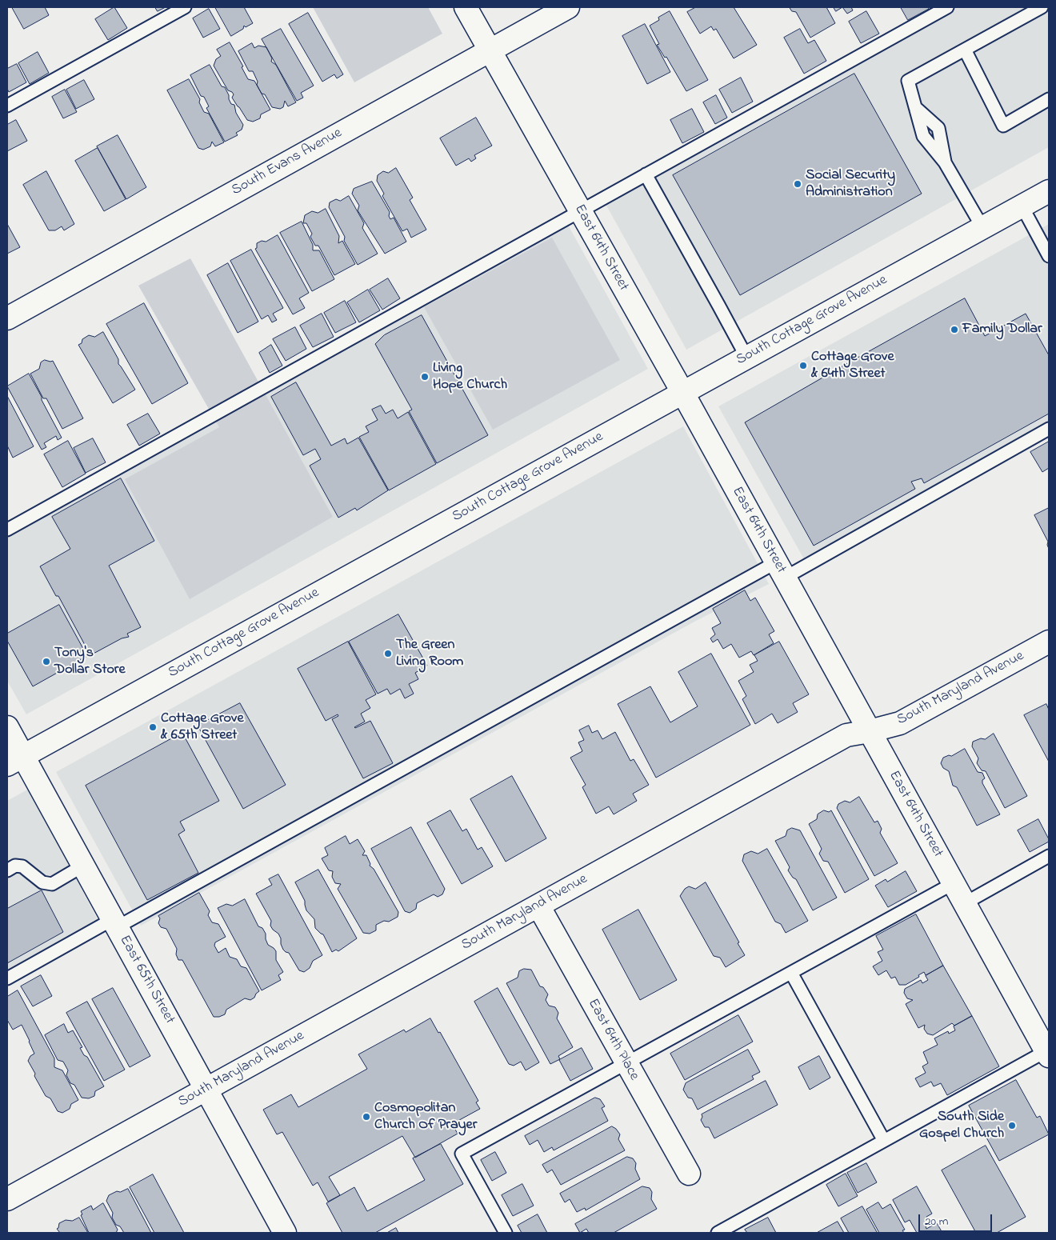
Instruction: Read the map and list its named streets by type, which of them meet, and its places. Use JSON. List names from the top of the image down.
{
  "streets": {
    "street": [
      "South Evans Avenue",
      "East 64th Street",
      "South Cottage Grove Avenue",
      "South Maryland Avenue",
      "East 65th Street",
      "East 64th Place"
    ]
  },
  "crossings": [
    ["South Evans Avenue", "East 64th Street"],
    ["East 64th Street", "South Cottage Grove Avenue"],
    ["East 64th Street", "South Maryland Avenue"],
    ["South Cottage Grove Avenue", "East 65th Street"],
    ["South Maryland Avenue", "East 65th Street"],
    ["South Maryland Avenue", "East 64th Place"]
  ],
  "places": [
    "Social Security Administration",
    "Family Dollar",
    "Cottage Grove & 64th Street",
    "Living Hope Church",
    "The Green Living Room",
    "Tony's Dollar Store",
    "Cottage Grove & 65th Street",
    "Cosmopolitan Church Of Prayer",
    "South Side Gospel Church"
  ],
  "scale_bar": "20 m"
}
